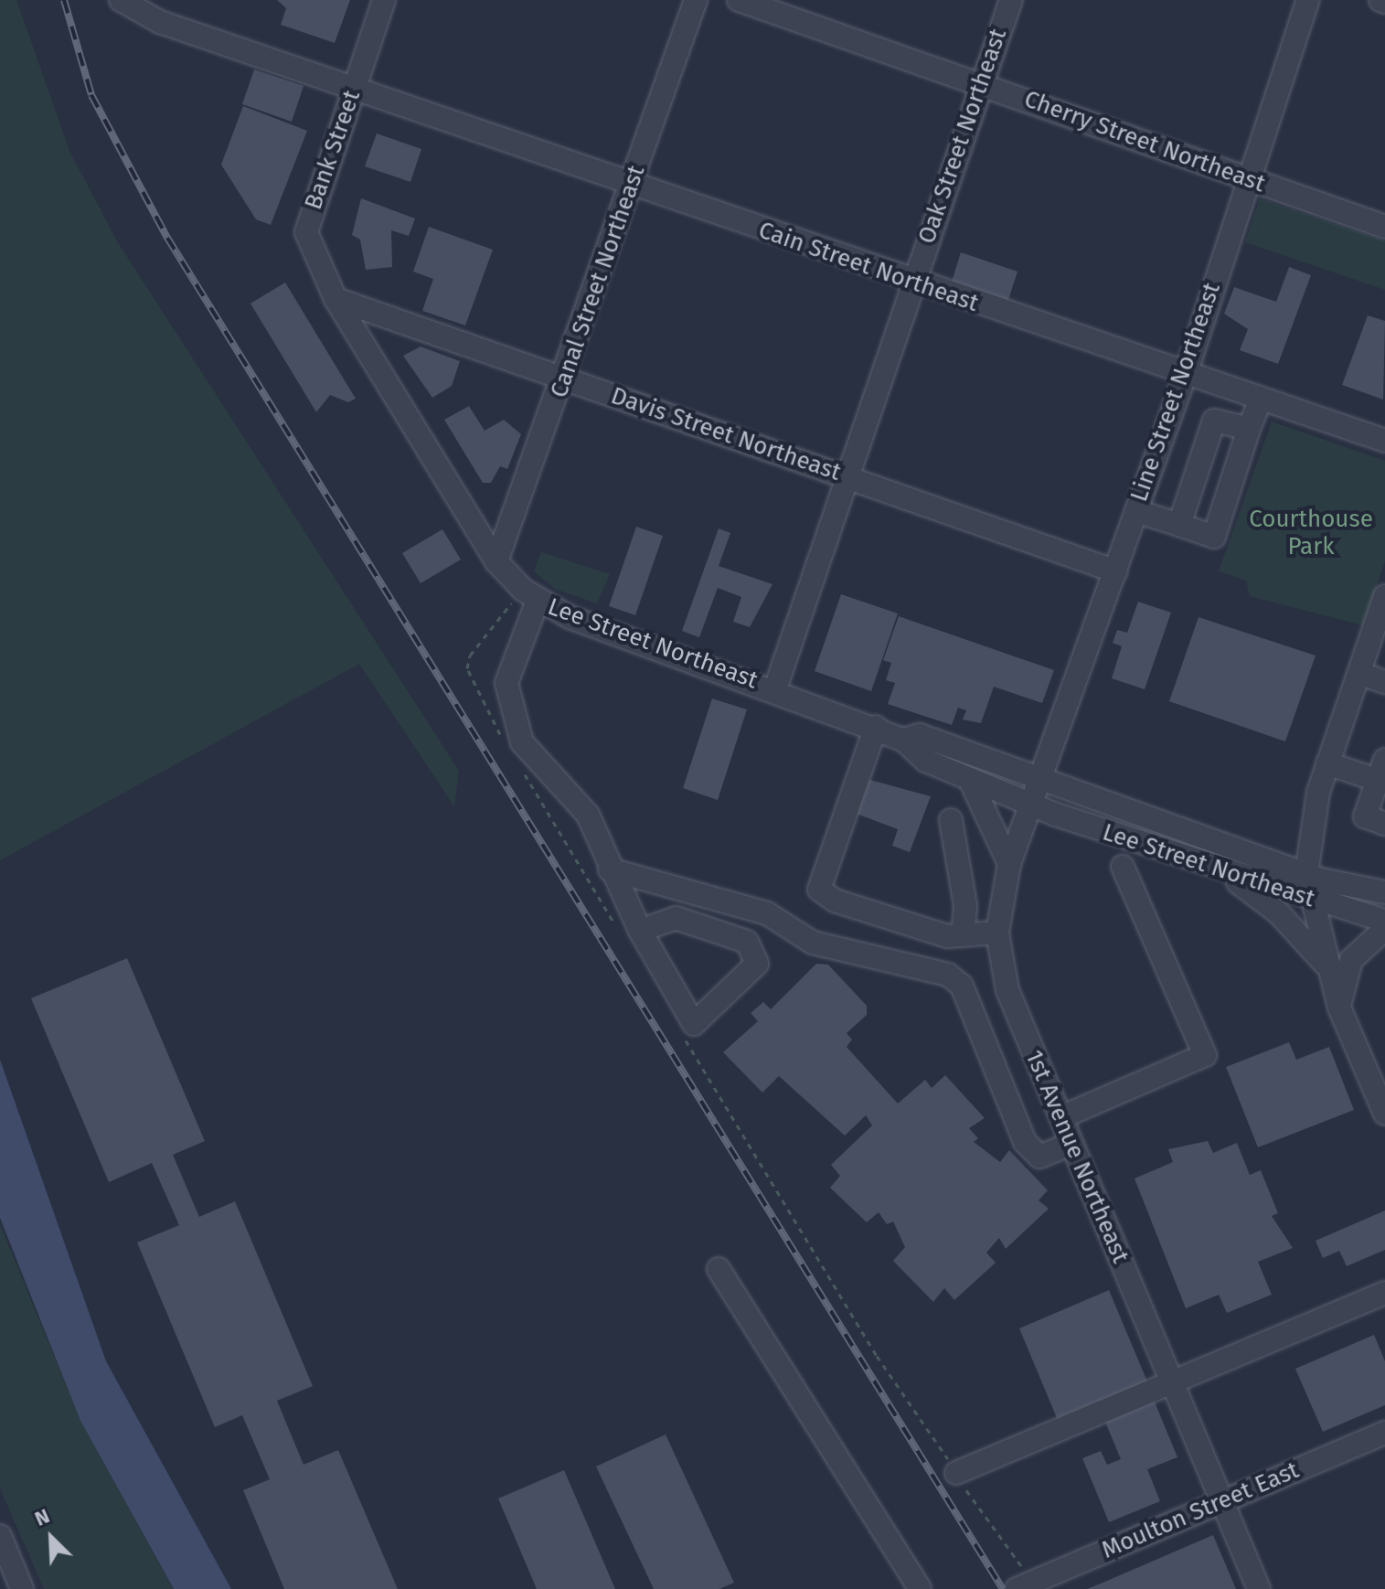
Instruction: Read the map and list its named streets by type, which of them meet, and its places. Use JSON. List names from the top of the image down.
{
  "streets": {
    "street": [
      "Oak Street Northeast",
      "Cherry Street Northeast",
      "Bank Street",
      "Cain Street Northeast",
      "Canal Street Northeast",
      "Line Street Northeast",
      "Davis Street Northeast",
      "Lee Street Northeast",
      "1st Avenue Northeast",
      "Moulton Street East"
    ]
  },
  "crossings": [
    ["Oak Street Northeast", "Cherry Street Northeast"],
    ["Oak Street Northeast", "Cain Street Northeast"],
    ["Oak Street Northeast", "Davis Street Northeast"],
    ["Oak Street Northeast", "Lee Street Northeast"],
    ["Cherry Street Northeast", "Line Street Northeast"],
    ["Bank Street", "Cain Street Northeast"],
    ["Bank Street", "Davis Street Northeast"],
    ["Bank Street", "Lee Street Northeast"],
    ["Cain Street Northeast", "Canal Street Northeast"],
    ["Cain Street Northeast", "Line Street Northeast"],
    ["Canal Street Northeast", "Davis Street Northeast"],
    ["Canal Street Northeast", "Lee Street Northeast"],
    ["Line Street Northeast", "Davis Street Northeast"],
    ["Line Street Northeast", "Lee Street Northeast"],
    ["Davis Street Northeast", "Lee Street Northeast"],
    ["Lee Street Northeast", "1st Avenue Northeast"],
    ["1st Avenue Northeast", "Moulton Street East"]
  ],
  "parks": ["Courthouse Park"],
  "north": "top left"
}
